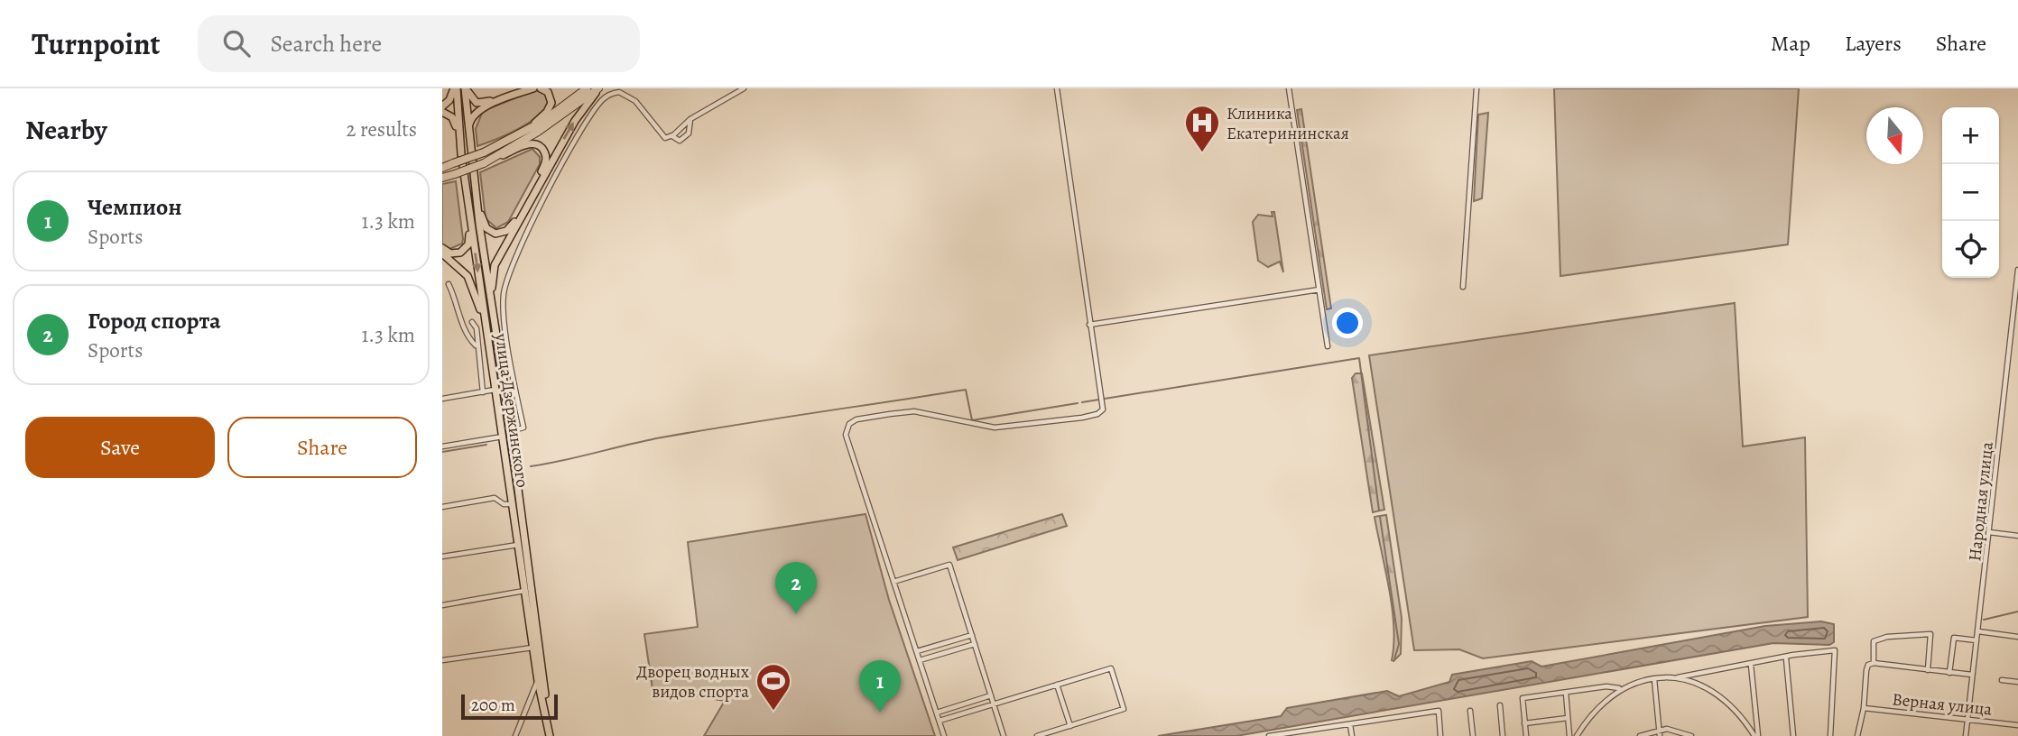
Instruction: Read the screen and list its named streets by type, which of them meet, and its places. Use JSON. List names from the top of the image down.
{
  "streets": {
    "main road": ["улица Дзержинского"],
    "street": ["Народная улица", "Верная улица"]
  },
  "crossings": [
    ["Народная улица", "Верная улица"]
  ],
  "places": {
    "hospital": ["Клиника Екатерининская"],
    "sports": ["Дворец водных видов спорта"]
  },
  "scale_bar": "200 m",
  "north": "bottom",
  "page": {
    "header": "Turnpoint",
    "search": "Search here",
    "nav": ["Map", "Layers", "Share"],
    "heading": ["Nearby", "2 results"],
    "map_buttons": ["+", "−"],
    "list": [
      {
        "mark": "1",
        "name": "Чемпион",
        "note": "Sports",
        "value": "1.3 km"
      },
      {
        "mark": "2",
        "name": "Город спорта",
        "note": "Sports",
        "value": "1.3 km"
      }
    ],
    "buttons": ["Save", "Share"],
    "pins": ["2", "1"],
    "scale": "200 m"
  }
}
